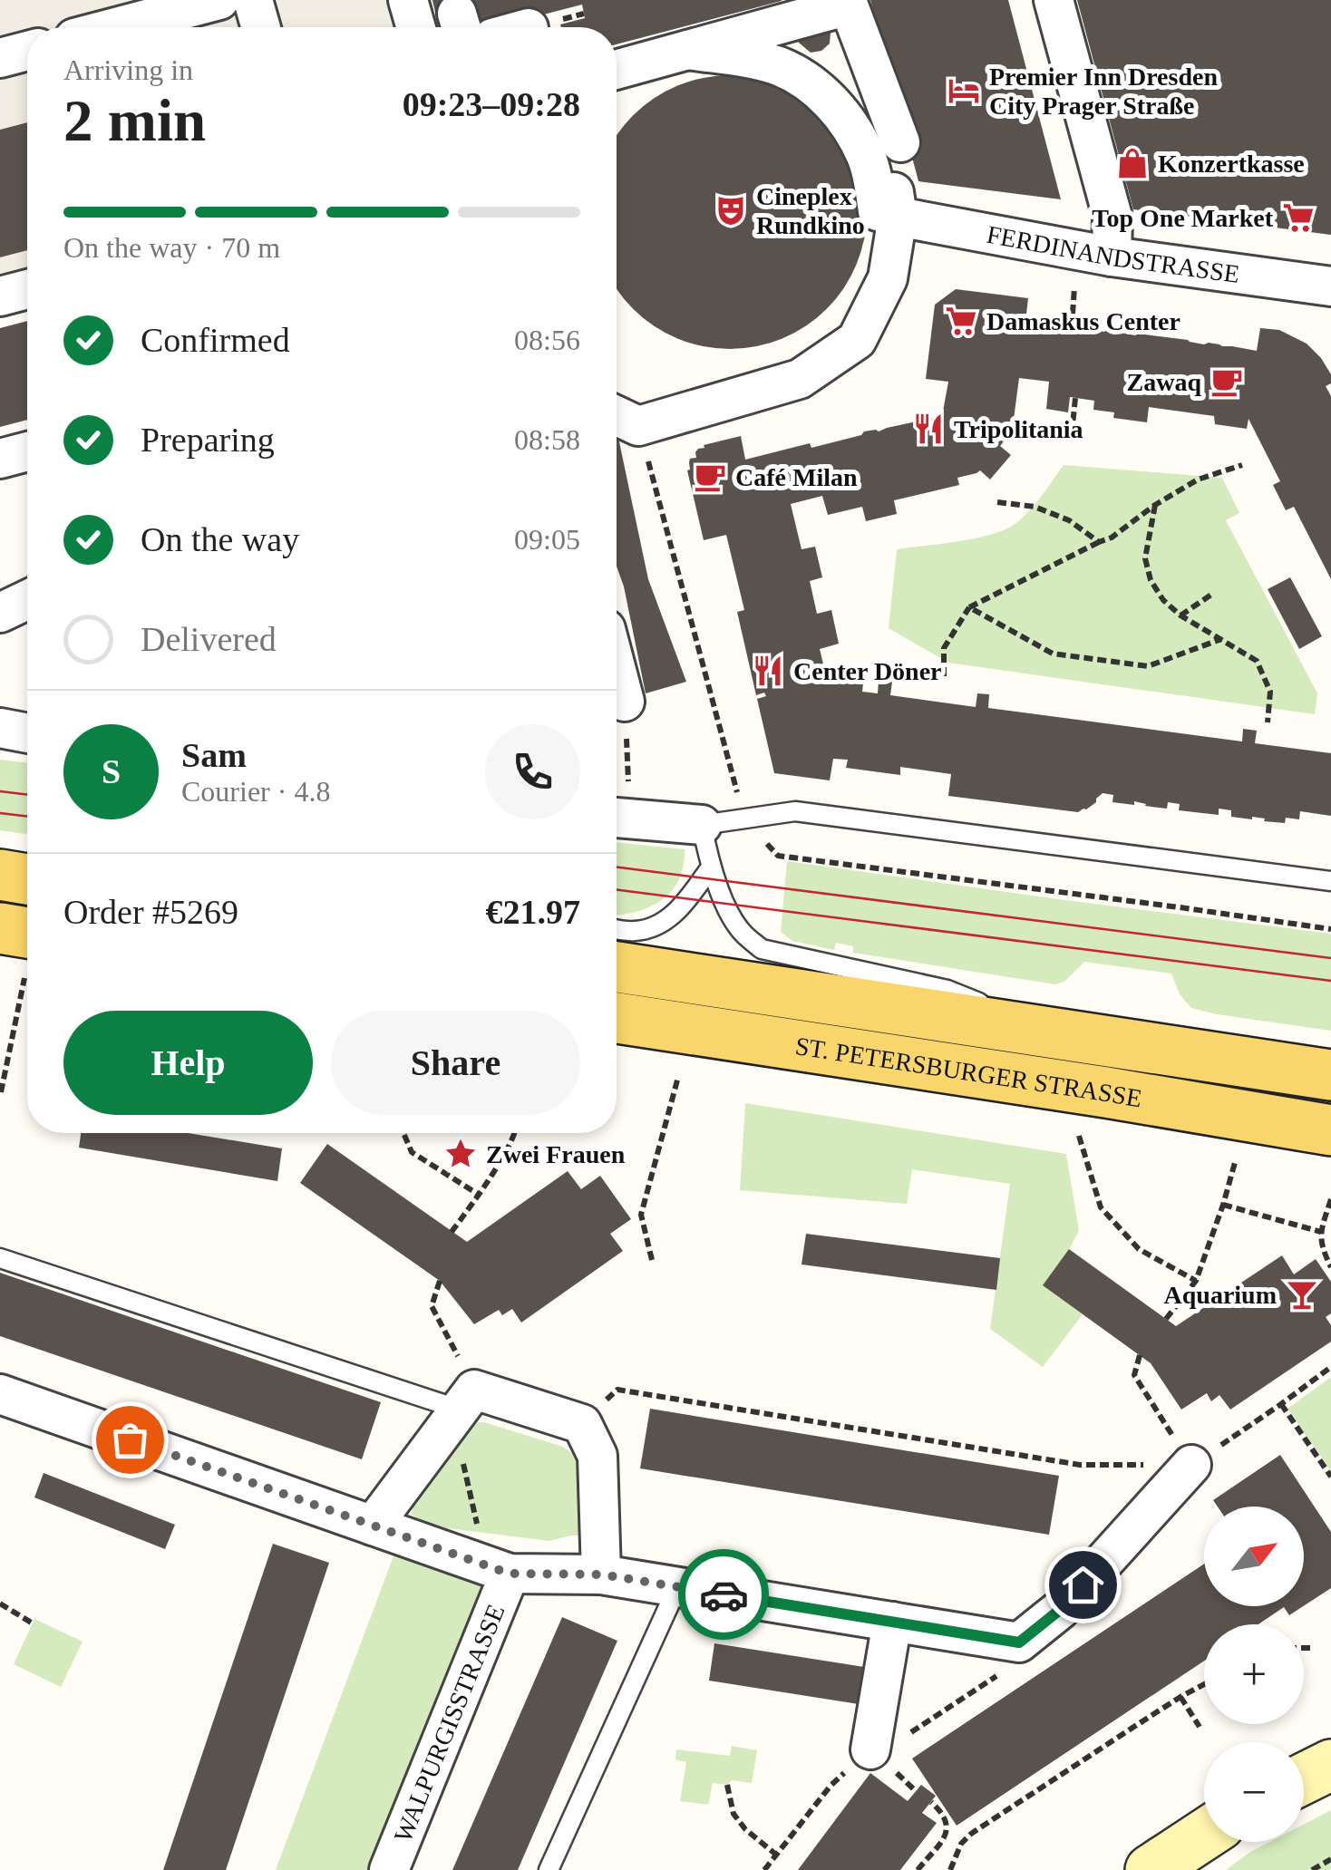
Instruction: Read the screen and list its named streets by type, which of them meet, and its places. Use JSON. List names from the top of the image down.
{
  "streets": {
    "main road": ["ST. PETERSBURGER STRASSE"],
    "street": ["FERDINANDSTRASSE", "WALPURGISSTRASSE"]
  },
  "places": {
    "hotel": ["Premier Inn Dresden City Prager Straße"],
    "shop": ["Konzertkasse"],
    "theatre": ["Cineplex Rundkino"],
    "supermarket": ["Top One Market", "Damaskus Center"],
    "cafe": ["Zawaq", "Café Milan"],
    "restaurant": ["Tripolitania", "Center Döner"],
    "place": ["Zwei Frauen"],
    "bar": ["Aquarium"]
  },
  "north": "top right",
  "page": {
    "heading": ["2 min", "Arriving in", "09:23–09:28"],
    "panel": [
      "Sam",
      "Courier · 4.8",
      "Order #5269",
      "€21.97"
    ],
    "bar": "On the way · 70 m",
    "list": [
      ["Confirmed", "08:56"],
      ["Preparing", "08:58"],
      ["On the way", "09:05"],
      "Delivered"
    ],
    "round": "S",
    "buttons": ["Help", "Share"],
    "map_buttons": ["+", "−"]
  }
}
